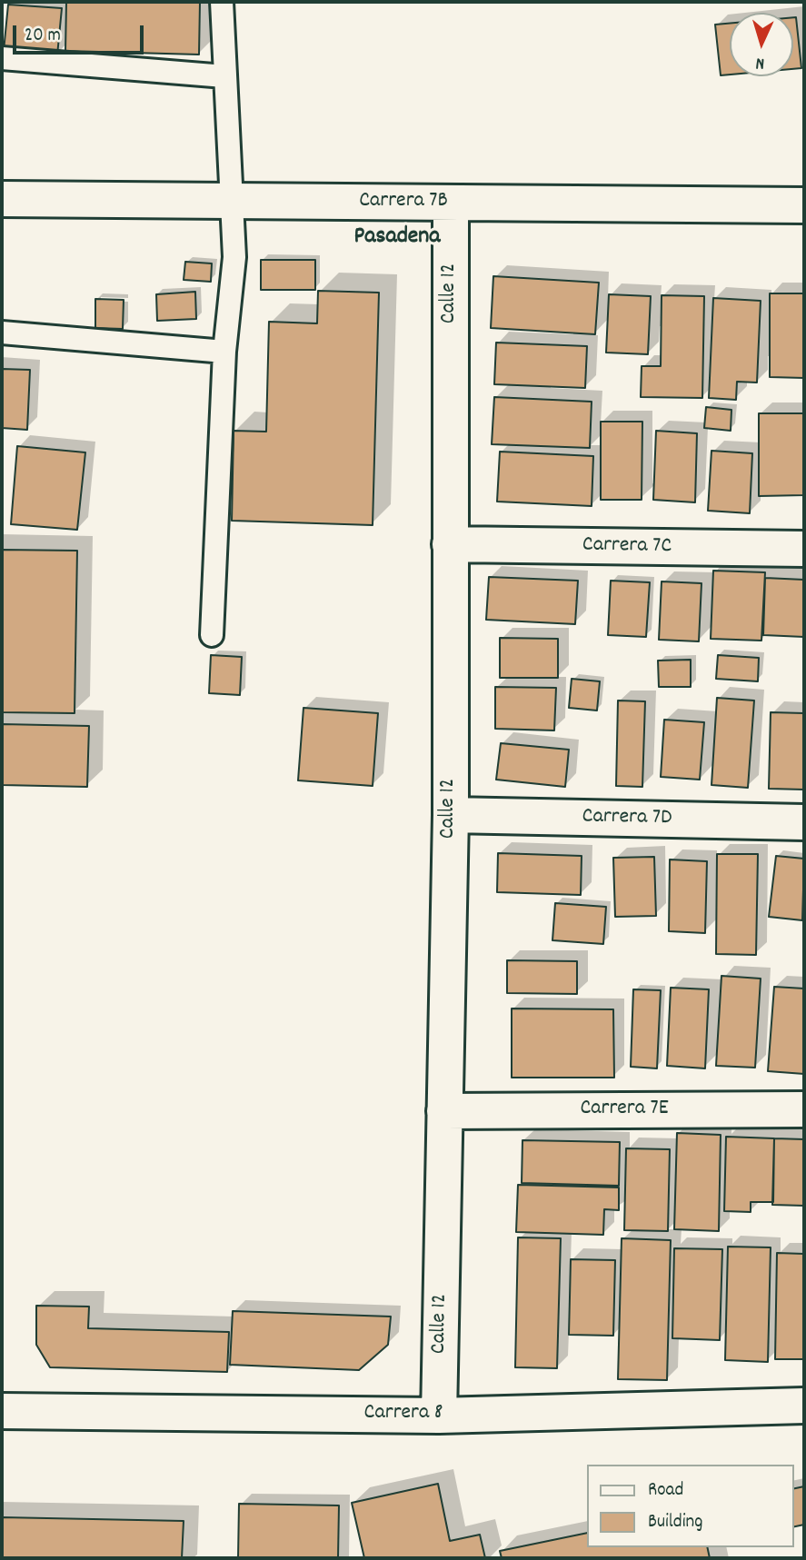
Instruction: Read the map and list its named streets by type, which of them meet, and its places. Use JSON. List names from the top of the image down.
{
  "streets": {
    "street": [
      "Carrera 7B",
      "Calle 12",
      "Carrera 7C",
      "Carrera 7D",
      "Carrera 7E",
      "Carrera 8"
    ]
  },
  "crossings": [
    ["Carrera 7B", "Calle 12"],
    ["Calle 12", "Carrera 7C"],
    ["Calle 12", "Carrera 7D"],
    ["Calle 12", "Carrera 7E"],
    ["Calle 12", "Carrera 8"]
  ],
  "districts": ["Pasadena"],
  "legend": ["Road", "Building"],
  "scale_bar": "20 m",
  "north": "bottom"
}
